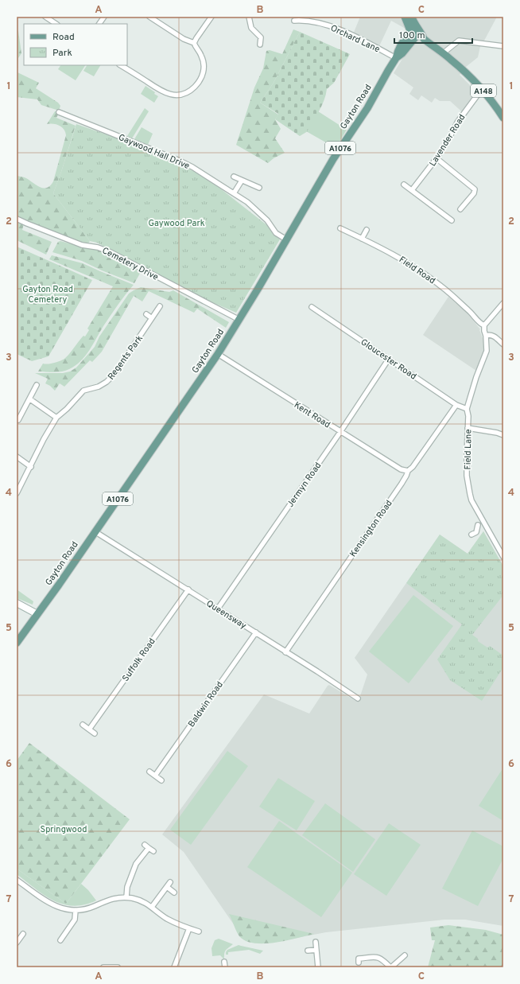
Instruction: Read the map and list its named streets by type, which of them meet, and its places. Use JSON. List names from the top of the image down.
{
  "streets": {
    "main road": ["A148", "Gayton Road", "A1076"],
    "street": [
      "Orchard Lane",
      "Lavender Road",
      "Gaywood Hall Drive",
      "Cemetery Drive",
      "Field Road",
      "Regents Park",
      "Gloucester Road",
      "Kent Road",
      "Field Lane",
      "Jermyn Road",
      "Kensington Road",
      "Queensway",
      "Suffolk Road",
      "Baldwin Road"
    ]
  },
  "crossings": [
    ["Orchard Lane", "Gayton Road"],
    ["A148", "Gayton Road"],
    ["A148", "Lavender Road"],
    ["Gayton Road", "Gaywood Hall Drive"],
    ["Gayton Road", "Cemetery Drive"],
    ["Gayton Road", "Kent Road"],
    ["Gayton Road", "Queensway"],
    ["Field Road", "Field Lane"],
    ["Gloucester Road", "Field Lane"],
    ["Gloucester Road", "Jermyn Road"],
    ["Gloucester Road", "Kensington Road"],
    ["Kent Road", "Jermyn Road"],
    ["Kent Road", "Kensington Road"],
    ["Jermyn Road", "Queensway"],
    ["Kensington Road", "Queensway"],
    ["Queensway", "Suffolk Road"],
    ["Queensway", "Baldwin Road"]
  ],
  "parks": ["Gaywood Park", "Gayton Road Cemetery", "Springwood"],
  "legend": ["Road", "Park"],
  "scale_bar": "100 m",
  "grid": {
    "columns": ["A", "B", "C"],
    "rows": [
      "1",
      "2",
      "3",
      "4",
      "5",
      "6",
      "7"
    ]
  }
}
